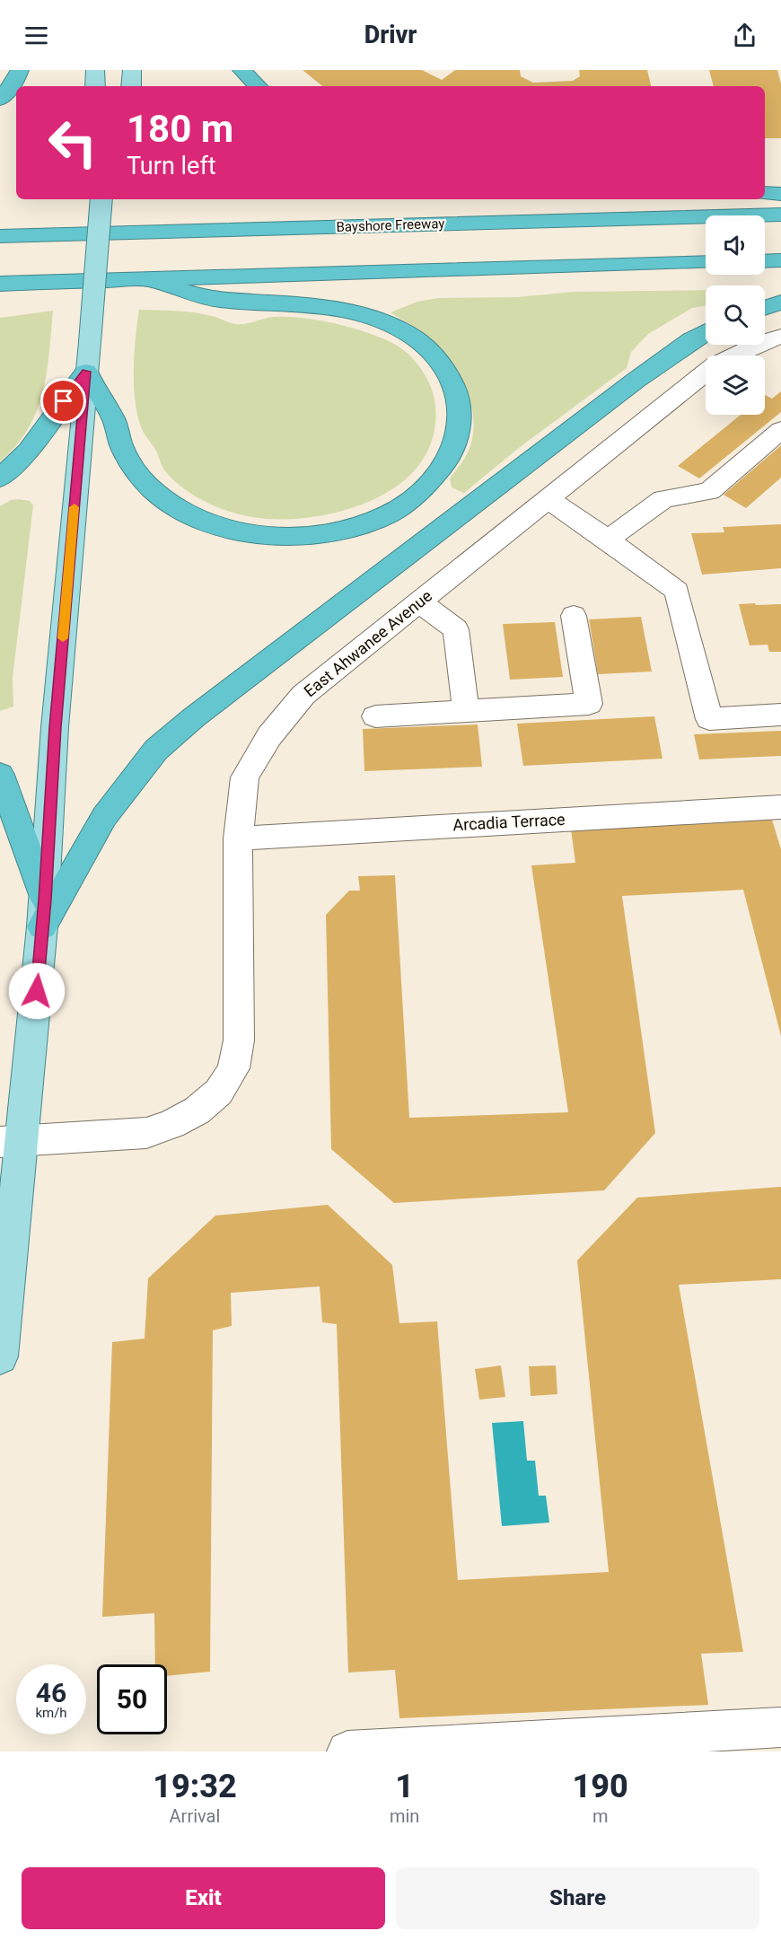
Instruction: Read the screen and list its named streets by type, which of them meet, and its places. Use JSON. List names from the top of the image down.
{
  "streets": {
    "highway": ["Bayshore Freeway"],
    "street": ["East Ahwanee Avenue", "Arcadia Terrace"]
  },
  "crossings": [
    ["East Ahwanee Avenue", "Arcadia Terrace"]
  ],
  "page": {
    "header": "Drivr",
    "turn": ["180 m", "Turn left"],
    "speed": "46 km/h",
    "limit": "50",
    "eta": [
      "19:32",
      "Arrival",
      "1",
      "min",
      "190",
      "m"
    ],
    "buttons": ["Exit", "Share"]
  }
}
